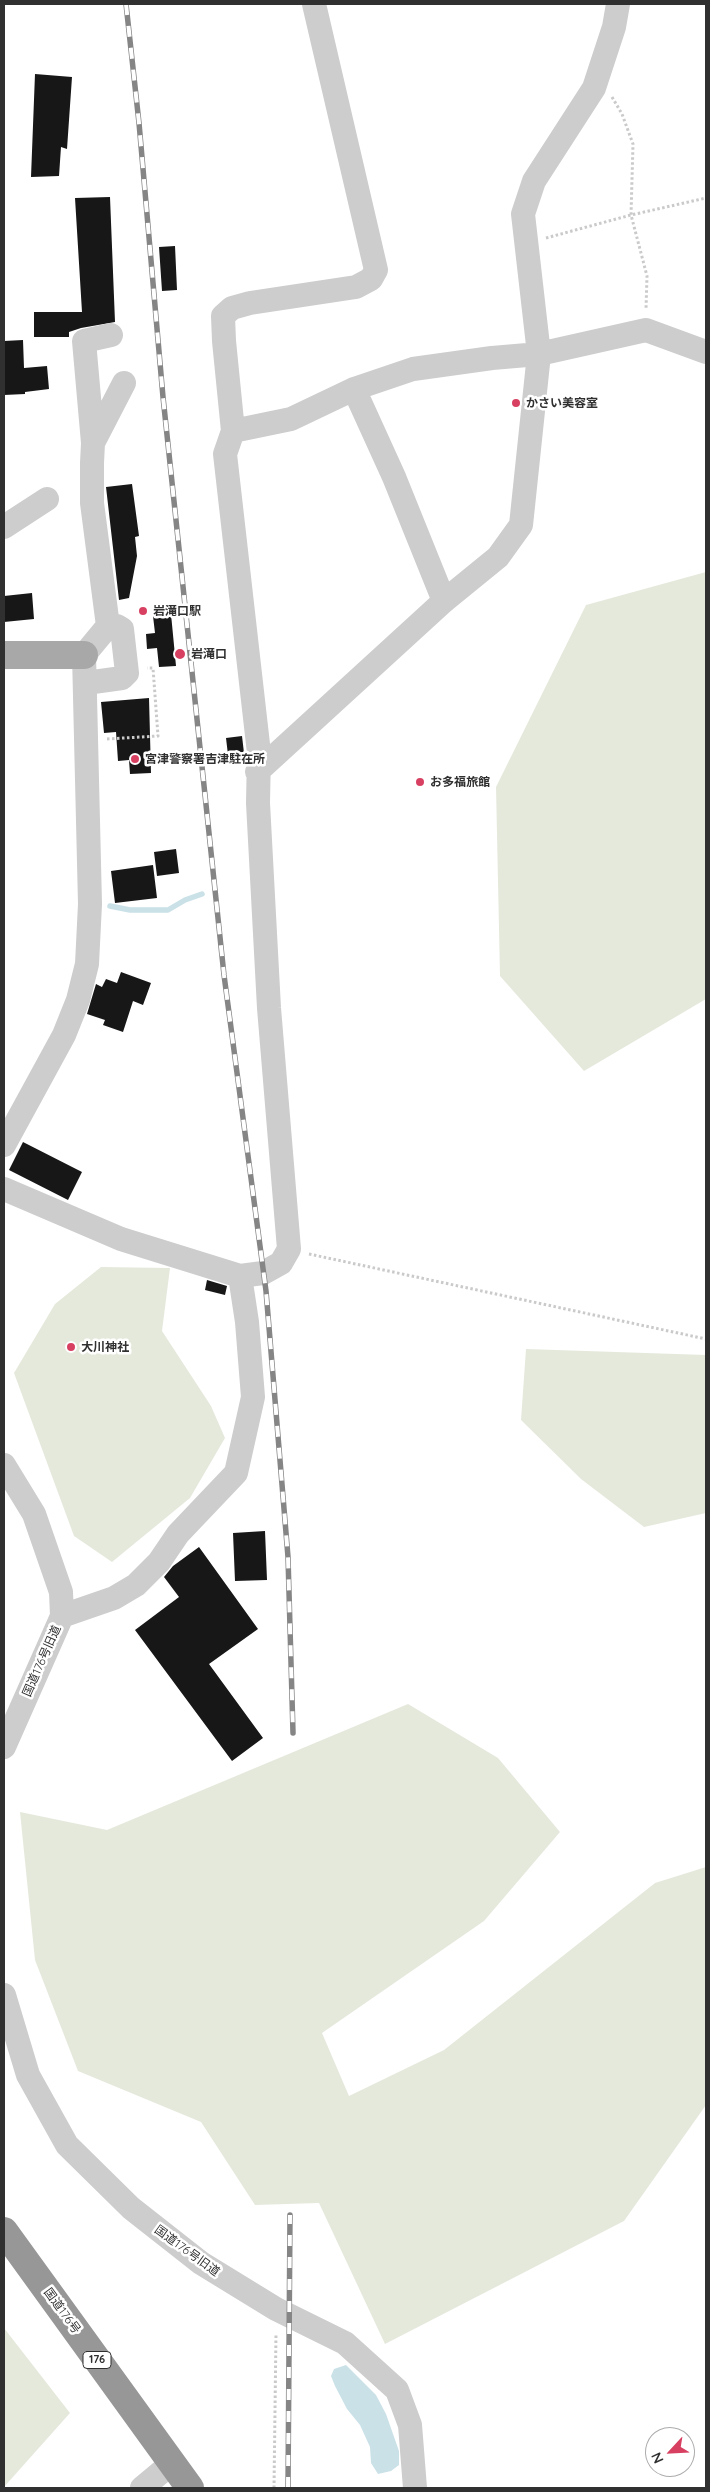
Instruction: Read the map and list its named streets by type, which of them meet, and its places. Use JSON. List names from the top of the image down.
{
  "streets": {
    "highway": ["国道176号", "176"],
    "street": ["国道176号旧道"]
  },
  "places": [
    "かさい美容室",
    "岩滝口駅",
    "岩滝口",
    "宮津警察署吉津駐在所",
    "お多福旅館",
    "大川神社"
  ],
  "north": "bottom left"
}
